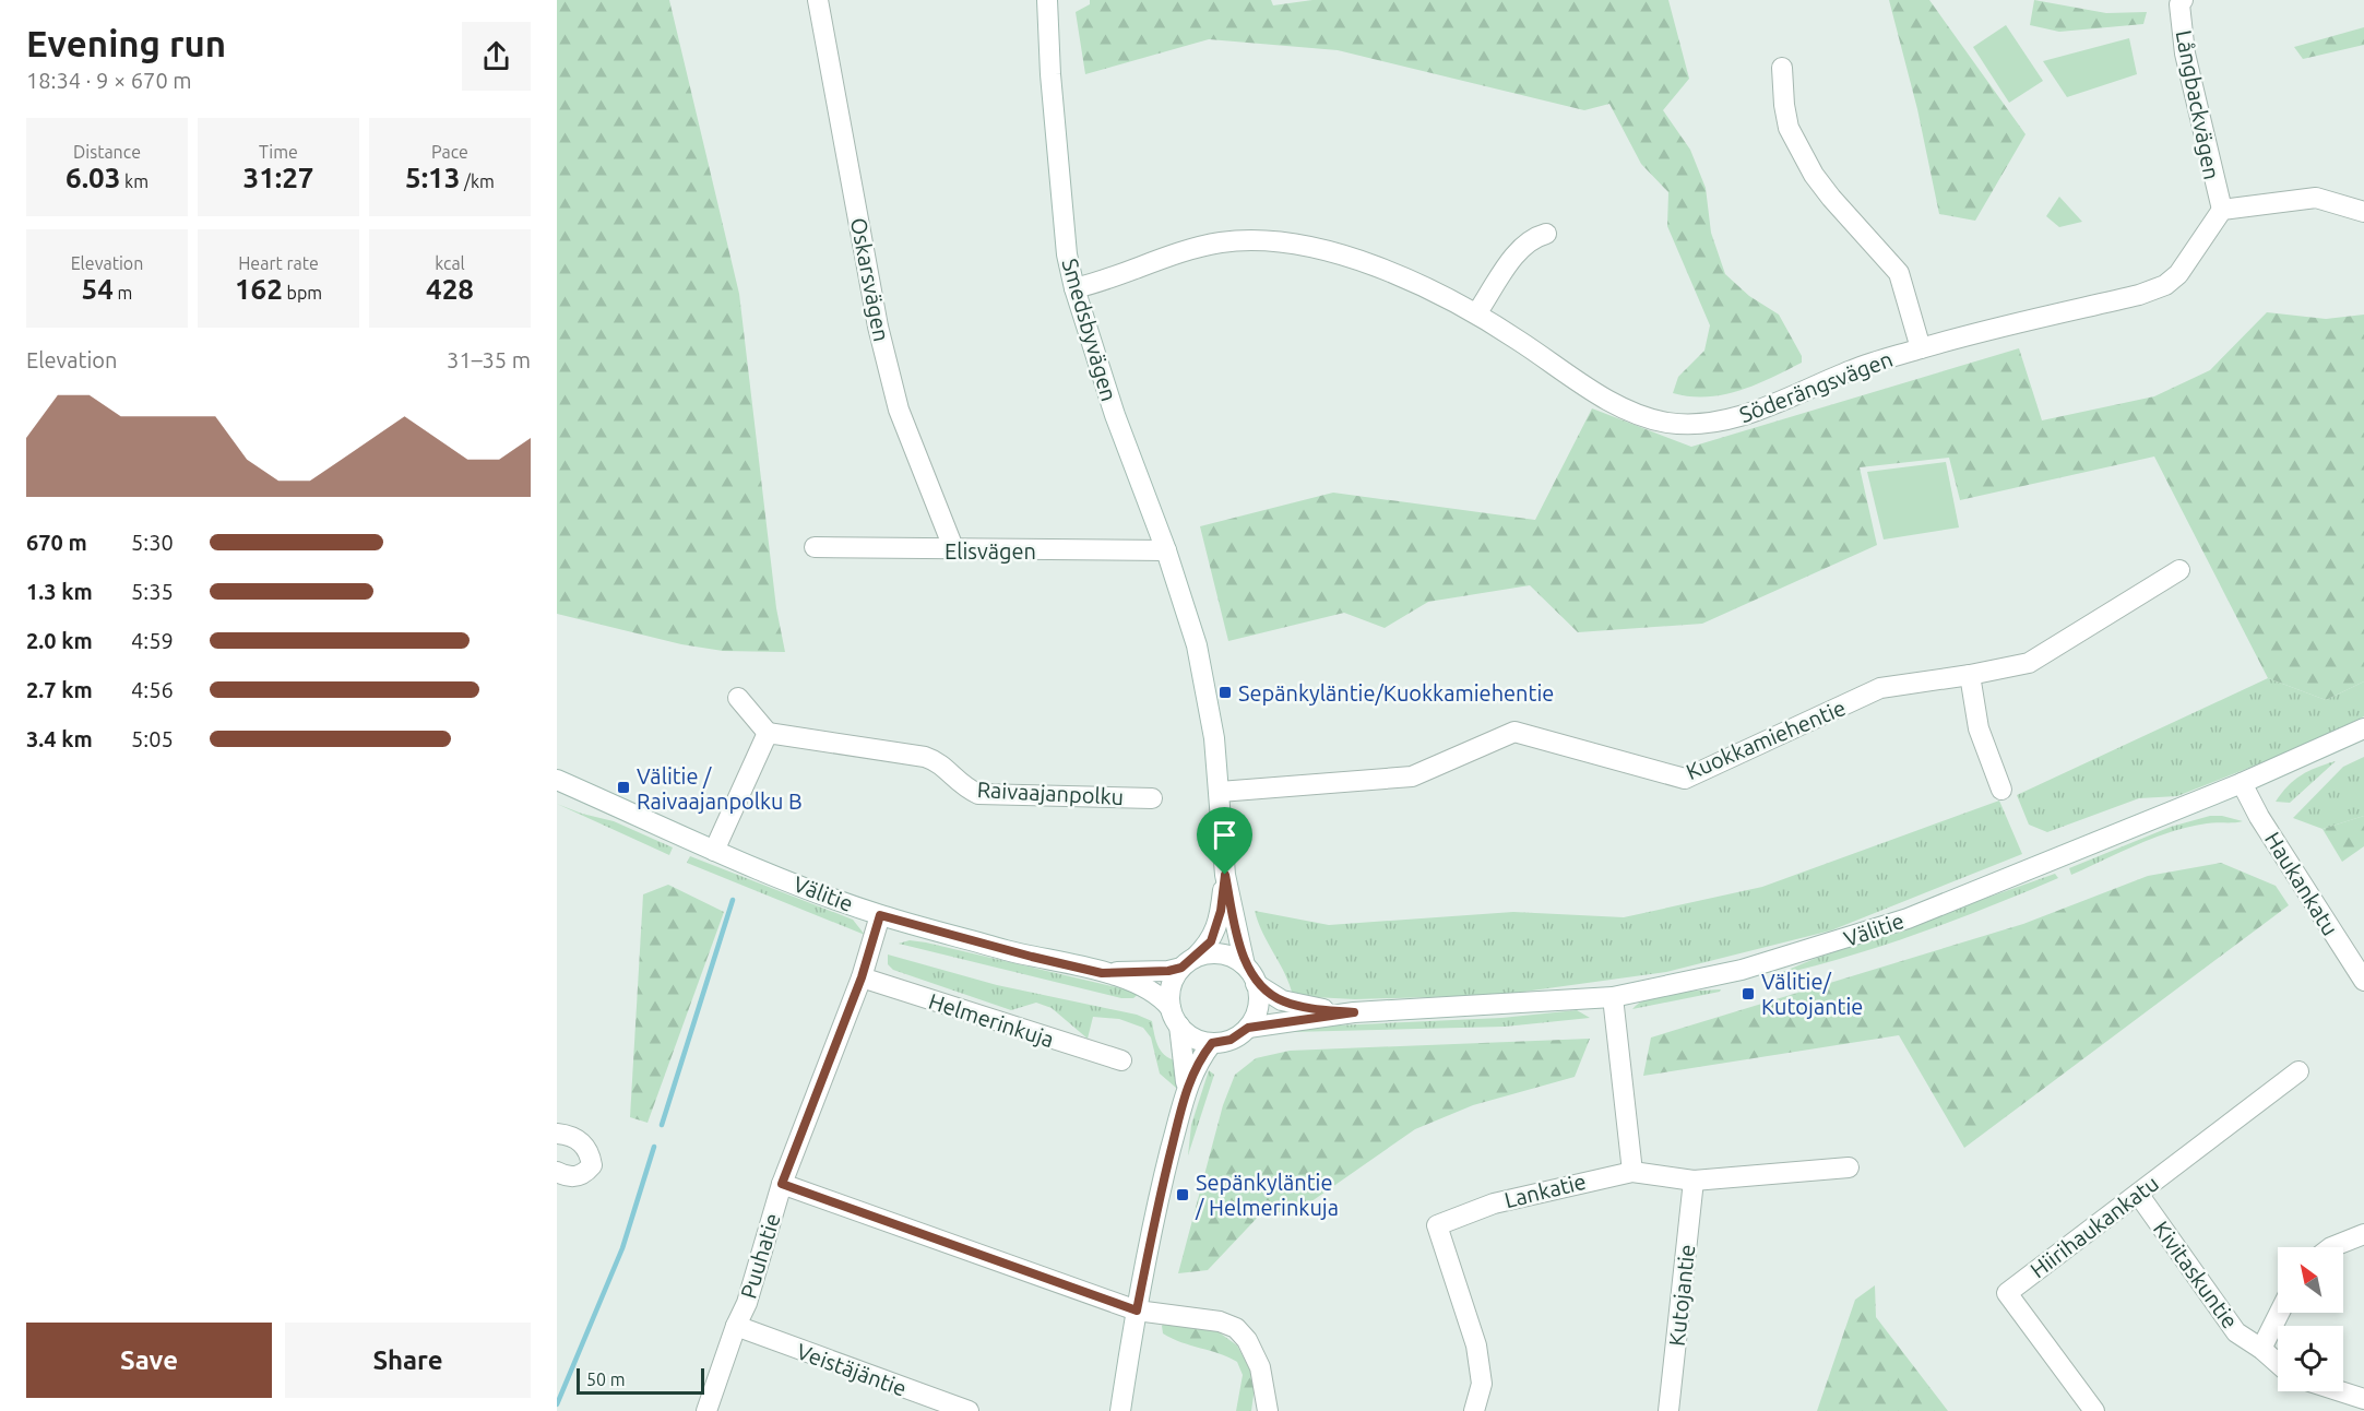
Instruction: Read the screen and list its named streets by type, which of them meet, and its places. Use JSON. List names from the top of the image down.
{
  "streets": {
    "street": [
      "Långbackvägen",
      "Oskarsvägen",
      "Smedsbyvägen",
      "Söderängsvägen",
      "Elisvägen",
      "Kuokkamiehentie",
      "Raivaajanpolku",
      "Haukankatu",
      "Välitie",
      "Helmerinkuja",
      "Lankatie",
      "Hiirihaukankatu",
      "Puuhatie",
      "Kivitaskuntie",
      "Kutojantie",
      "Veistäjäntie"
    ]
  },
  "crossings": [
    ["Långbackvägen", "Söderängsvägen"],
    ["Oskarsvägen", "Elisvägen"],
    ["Smedsbyvägen", "Söderängsvägen"],
    ["Smedsbyvägen", "Elisvägen"],
    ["Smedsbyvägen", "Kuokkamiehentie"],
    ["Haukankatu", "Välitie"],
    ["Välitie", "Puuhatie"],
    ["Helmerinkuja", "Puuhatie"],
    ["Lankatie", "Kutojantie"],
    ["Hiirihaukankatu", "Kivitaskuntie"],
    ["Puuhatie", "Veistäjäntie"]
  ],
  "places": {
    "transit": [
      "Sepänkyläntie/Kuokkamiehentie",
      "Välitie / Raivaajanpolku B",
      "Välitie/ Kutojantie",
      "Sepänkyläntie / Helmerinkuja"
    ]
  },
  "scale_bar": "50 m",
  "north": "top left",
  "page": {
    "heading": ["Evening run", "18:34 · 9 × 670 m"],
    "stats": [
      ["Distance", "6.03 km"],
      ["Time", "31:27"],
      ["Pace", "5:13 /km"],
      ["Elevation", "54 m"],
      ["Heart rate", "162 bpm"],
      ["kcal", "428"]
    ],
    "chart": ["Elevation", "31–35 m"],
    "list": [
      {
        "name": "670 m",
        "note": "5:30"
      },
      {
        "name": "1.3 km",
        "note": "5:35"
      },
      {
        "name": "2.0 km",
        "note": "4:59"
      },
      {
        "name": "2.7 km",
        "note": "4:56"
      },
      {
        "name": "3.4 km",
        "note": "5:05"
      }
    ],
    "buttons": ["Save", "Share"],
    "scale": "50 m"
  }
}
